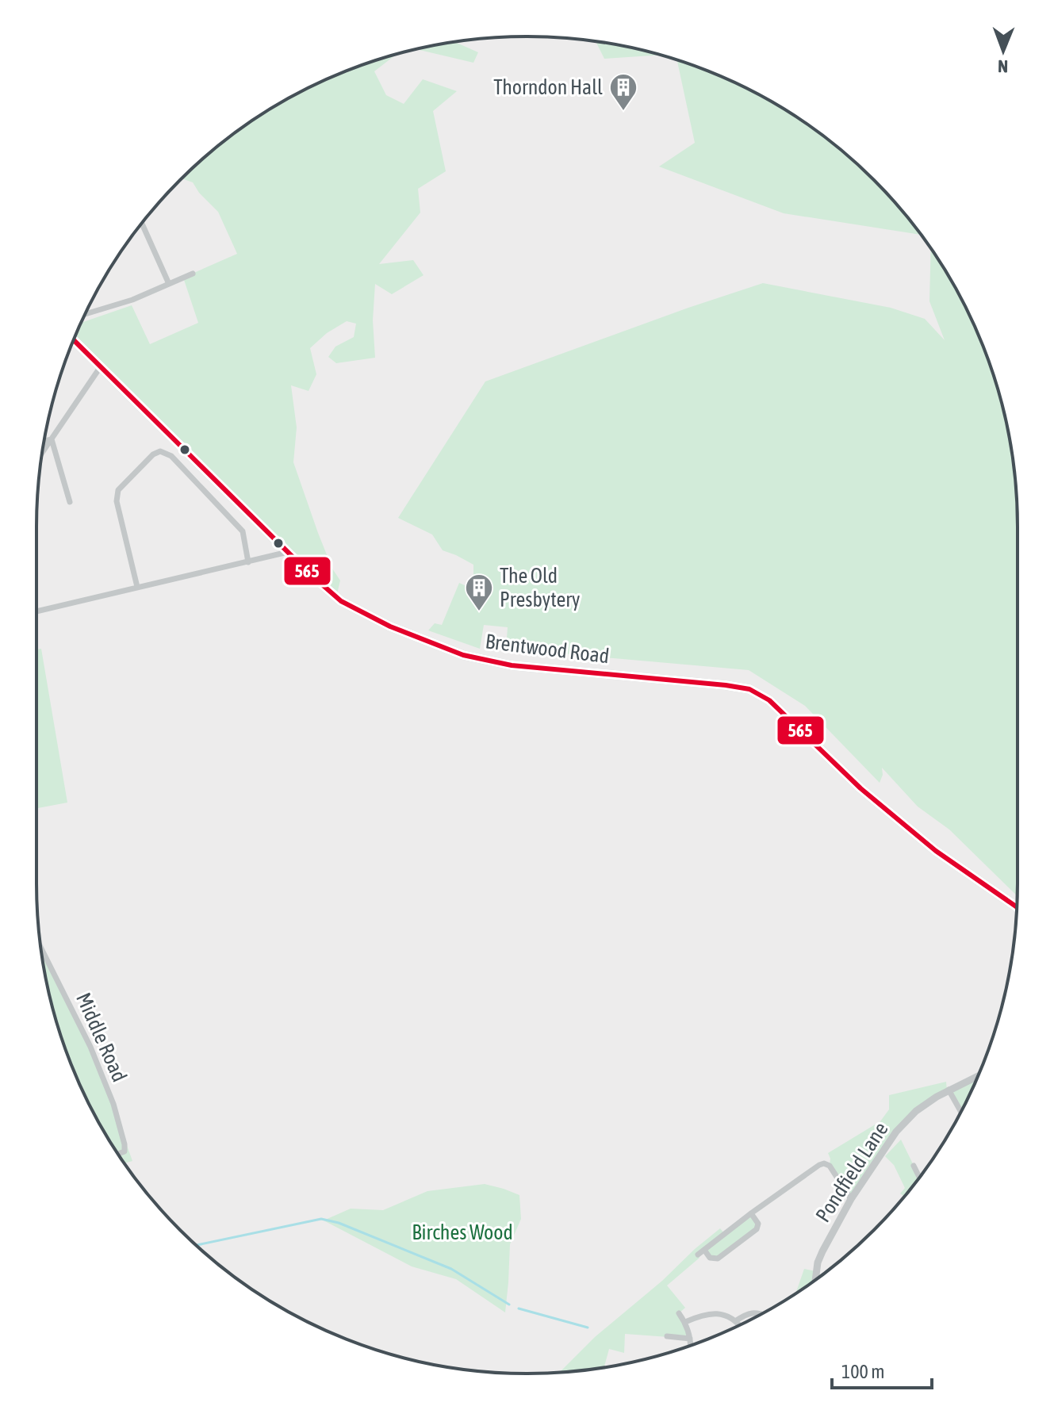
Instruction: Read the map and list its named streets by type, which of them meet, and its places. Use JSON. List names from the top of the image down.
{
  "streets": {
    "main road": ["Brentwood Road"],
    "street": ["Middle Road", "Pondfield Lane"]
  },
  "parks": ["Birches Wood"],
  "places": {
    "building": ["Thorndon Hall", "The Old Presbytery"]
  },
  "lines": ["transit line 565"],
  "scale_bar": "100 m",
  "north": "bottom"
}
